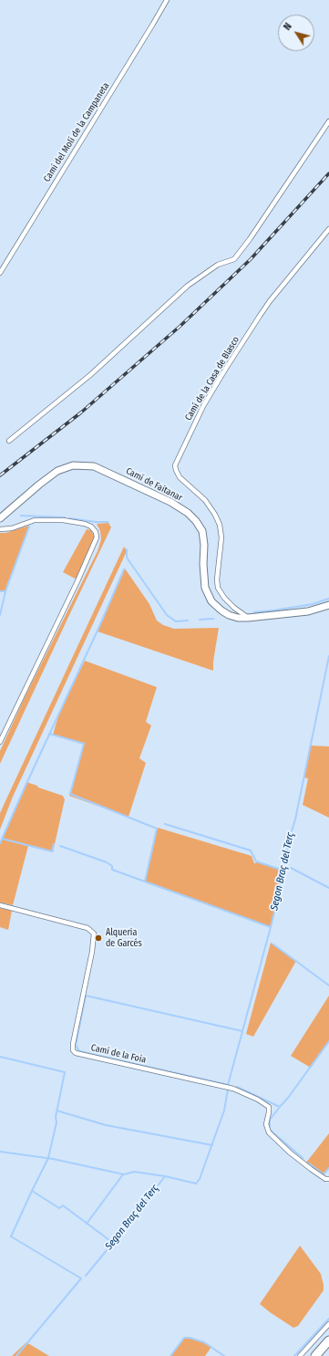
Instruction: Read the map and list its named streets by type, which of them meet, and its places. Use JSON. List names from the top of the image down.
{
  "streets": {
    "street": [
      "Camí del Molí de la Campaneta",
      "Camí de la Casa de Blasco",
      "Camí de Faitanar",
      "Camí de la Foia"
    ]
  },
  "crossings": [
    ["Camí de la Casa de Blasco", "Camí de Faitanar"]
  ],
  "water": ["Segon Braç del Terç"],
  "places": ["Alqueria de Garcés"],
  "north": "top left"
}
